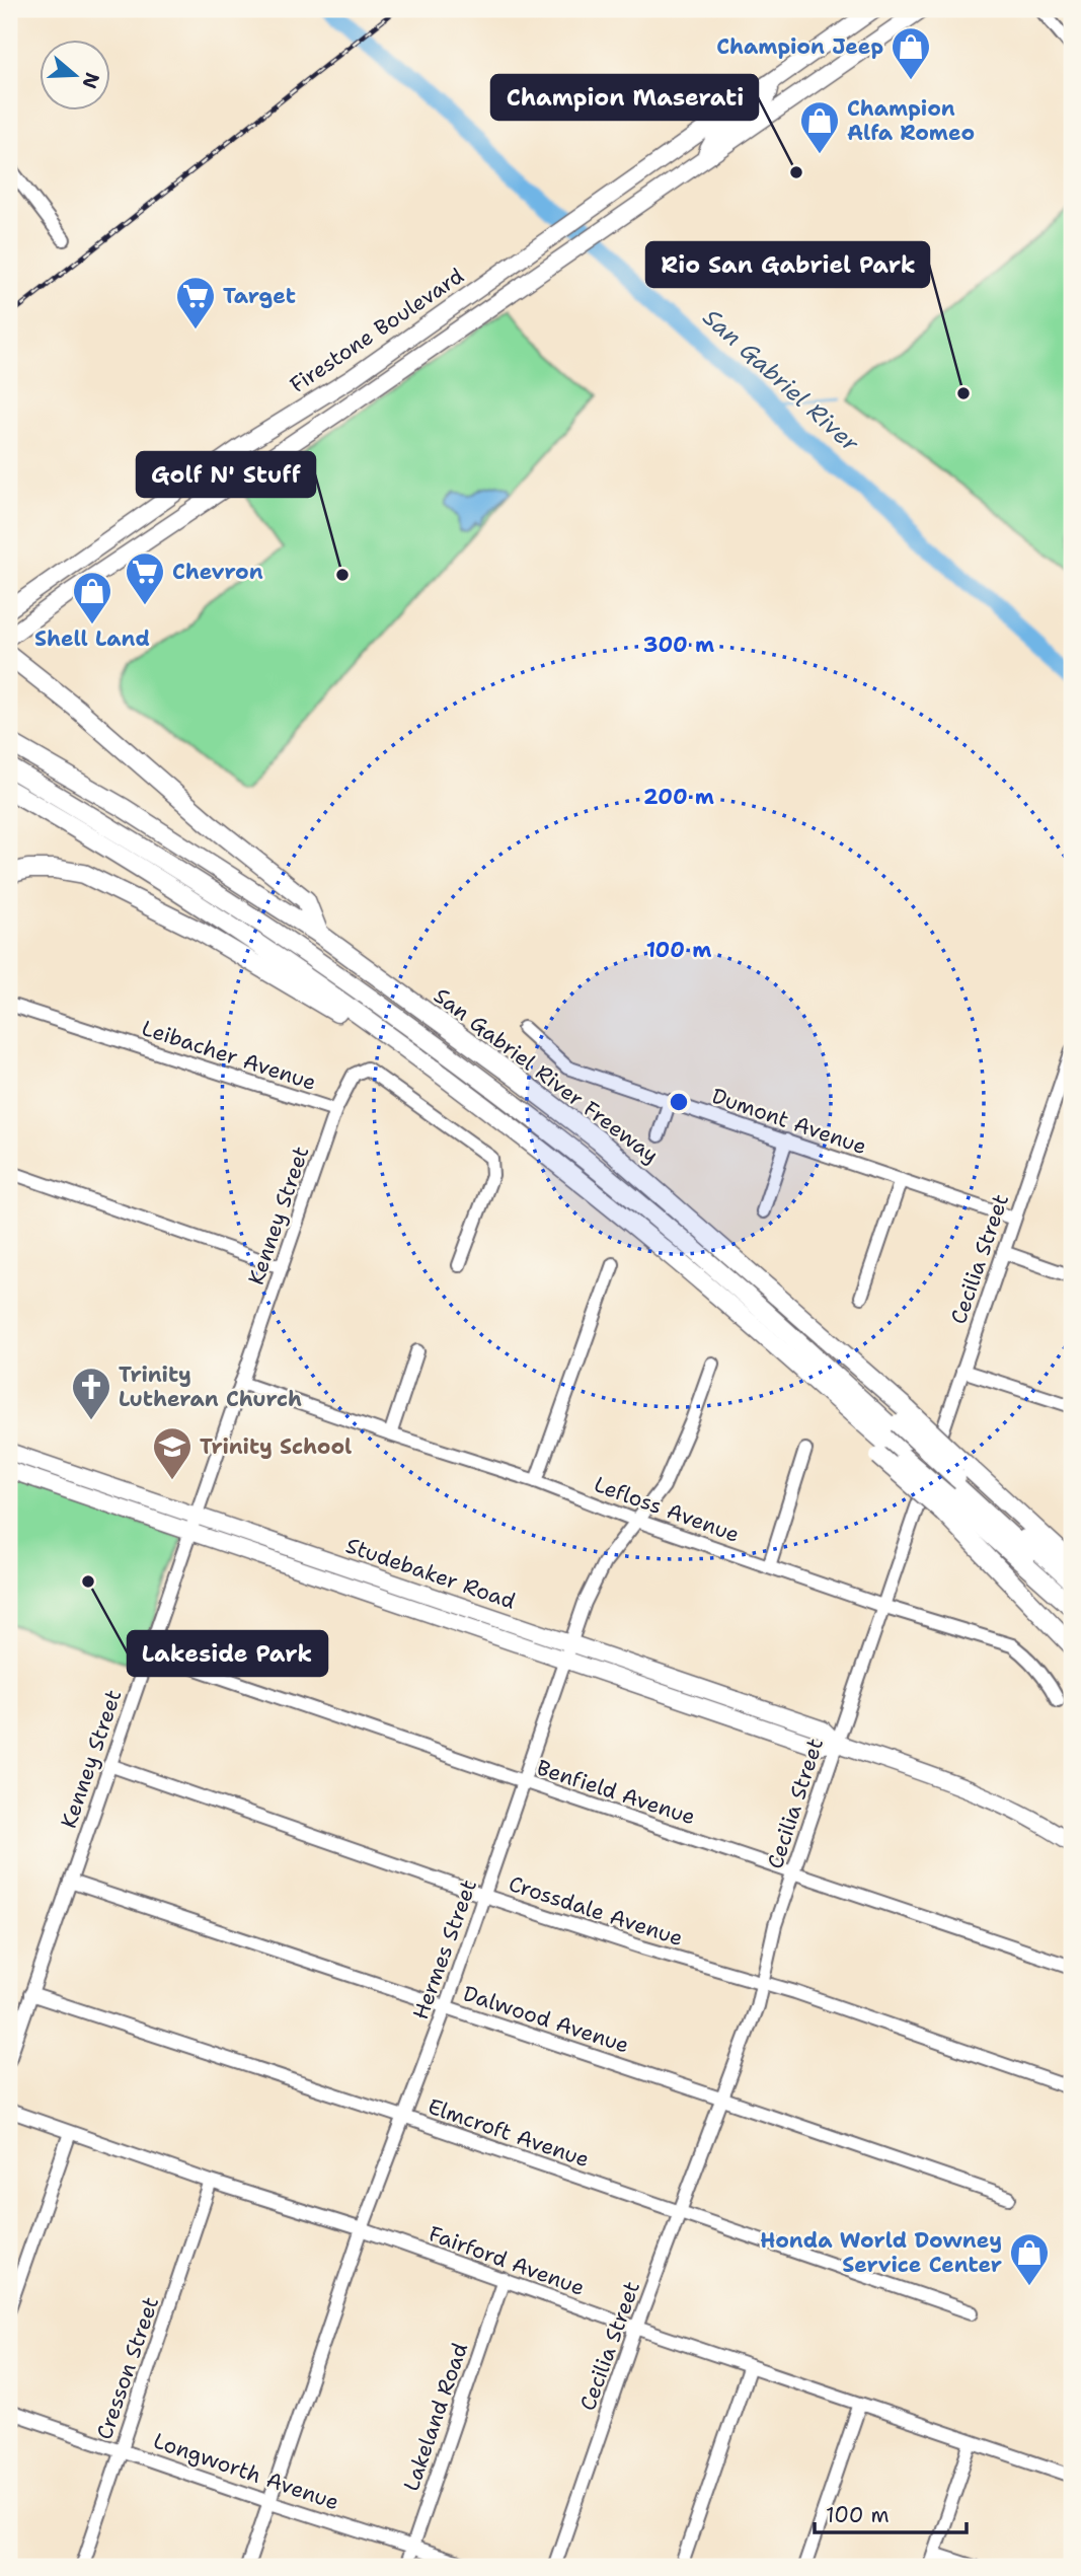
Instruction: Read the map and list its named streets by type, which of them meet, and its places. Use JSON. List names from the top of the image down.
{
  "streets": {
    "highway": ["San Gabriel River Freeway"],
    "main road": ["Firestone Boulevard", "Studebaker Road"],
    "street": [
      "Leibacher Avenue",
      "Dumont Avenue",
      "Kenney Street",
      "Cecilia Street",
      "Lefloss Avenue",
      "Benfield Avenue",
      "Crossdale Avenue",
      "Hermes Street",
      "Dalwood Avenue",
      "Elmcroft Avenue",
      "Fairford Avenue",
      "Cresson Street",
      "Lakeland Road",
      "Longworth Avenue"
    ]
  },
  "crossings": [
    ["Leibacher Avenue", "Kenney Street"],
    ["Dumont Avenue", "Cecilia Street"],
    ["Kenney Street", "Lefloss Avenue"],
    ["Kenney Street", "Studebaker Road"],
    ["Kenney Street", "Benfield Avenue"],
    ["Kenney Street", "Crossdale Avenue"],
    ["Kenney Street", "Dalwood Avenue"],
    ["Kenney Street", "Elmcroft Avenue"],
    ["Cecilia Street", "Lefloss Avenue"],
    ["Cecilia Street", "Studebaker Road"],
    ["Cecilia Street", "Benfield Avenue"],
    ["Cecilia Street", "Crossdale Avenue"],
    ["Cecilia Street", "Dalwood Avenue"],
    ["Cecilia Street", "Elmcroft Avenue"],
    ["Cecilia Street", "Fairford Avenue"],
    ["Lefloss Avenue", "Hermes Street"],
    ["Studebaker Road", "Hermes Street"],
    ["Benfield Avenue", "Hermes Street"],
    ["Crossdale Avenue", "Hermes Street"],
    ["Hermes Street", "Dalwood Avenue"],
    ["Hermes Street", "Elmcroft Avenue"],
    ["Hermes Street", "Fairford Avenue"],
    ["Hermes Street", "Longworth Avenue"],
    ["Fairford Avenue", "Cresson Street"],
    ["Fairford Avenue", "Lakeland Road"],
    ["Cresson Street", "Longworth Avenue"],
    ["Lakeland Road", "Longworth Avenue"]
  ],
  "water": ["San Gabriel River"],
  "places": {
    "shop": [
      "Champion Jeep",
      "Champion Alfa Romeo",
      "Shell Land",
      "Honda World Downey Service Center"
    ],
    "other": [
      "Champion Maserati",
      "Rio San Gabriel Park",
      "Golf N' Stuff",
      "Lakeside Park"
    ],
    "supermarket": ["Target", "Chevron"],
    "church": ["Trinity Lutheran Church"],
    "school or university": ["Trinity School"]
  },
  "scale_bar": "100 m",
  "north": "right",
  "rings": ["300 m", "200 m", "100 m"]
}
